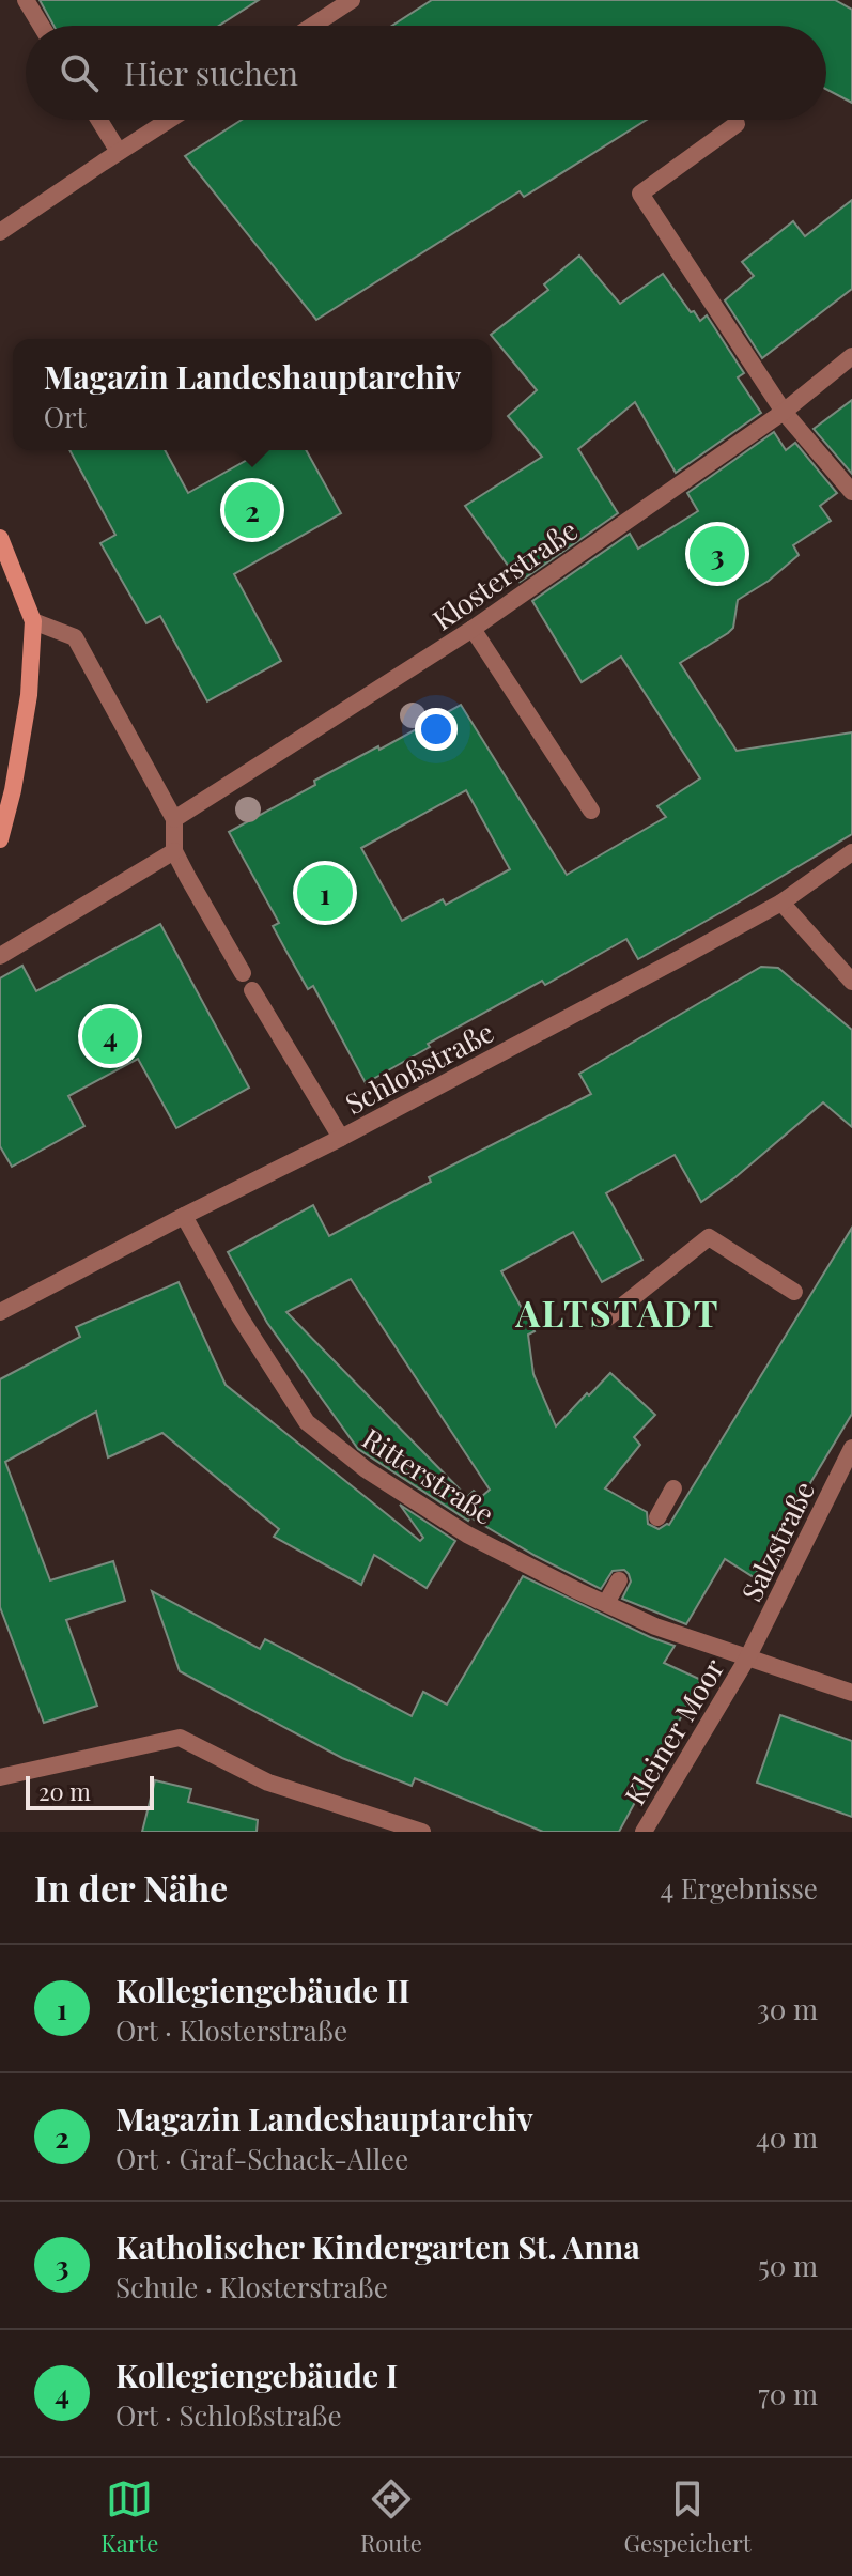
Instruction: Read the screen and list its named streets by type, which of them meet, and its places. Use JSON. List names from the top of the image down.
{
  "streets": {
    "street": [
      "Klosterstraße",
      "Schloßstraße",
      "Ritterstraße",
      "Salzstraße",
      "Kleiner Moor"
    ]
  },
  "crossings": [
    ["Schloßstraße", "Ritterstraße"],
    ["Ritterstraße", "Salzstraße"],
    ["Ritterstraße", "Kleiner Moor"],
    ["Salzstraße", "Kleiner Moor"]
  ],
  "districts": ["ALTSTADT"],
  "scale_bar": "20 m",
  "page": {
    "search": "Hier suchen",
    "popup": ["Magazin Landeshauptarchiv", "Ort"],
    "pins": [
      "2",
      "3",
      "1",
      "4"
    ],
    "scale": "20 m",
    "heading": ["In der Nähe", "4 Ergebnisse"],
    "list": [
      {
        "mark": "1",
        "name": "Kollegiengebäude II",
        "note": "Ort · Klosterstraße",
        "value": "30 m"
      },
      {
        "mark": "2",
        "name": "Magazin Landeshauptarchiv",
        "note": "Ort · Graf-Schack-Allee",
        "value": "40 m"
      },
      {
        "mark": "3",
        "name": "Katholischer Kindergarten St. Anna",
        "note": "Schule · Klosterstraße",
        "value": "50 m"
      },
      {
        "mark": "4",
        "name": "Kollegiengebäude I",
        "note": "Ort · Schloßstraße",
        "value": "70 m"
      }
    ],
    "nav": ["Karte", "Route", "Gespeichert"]
  }
}
